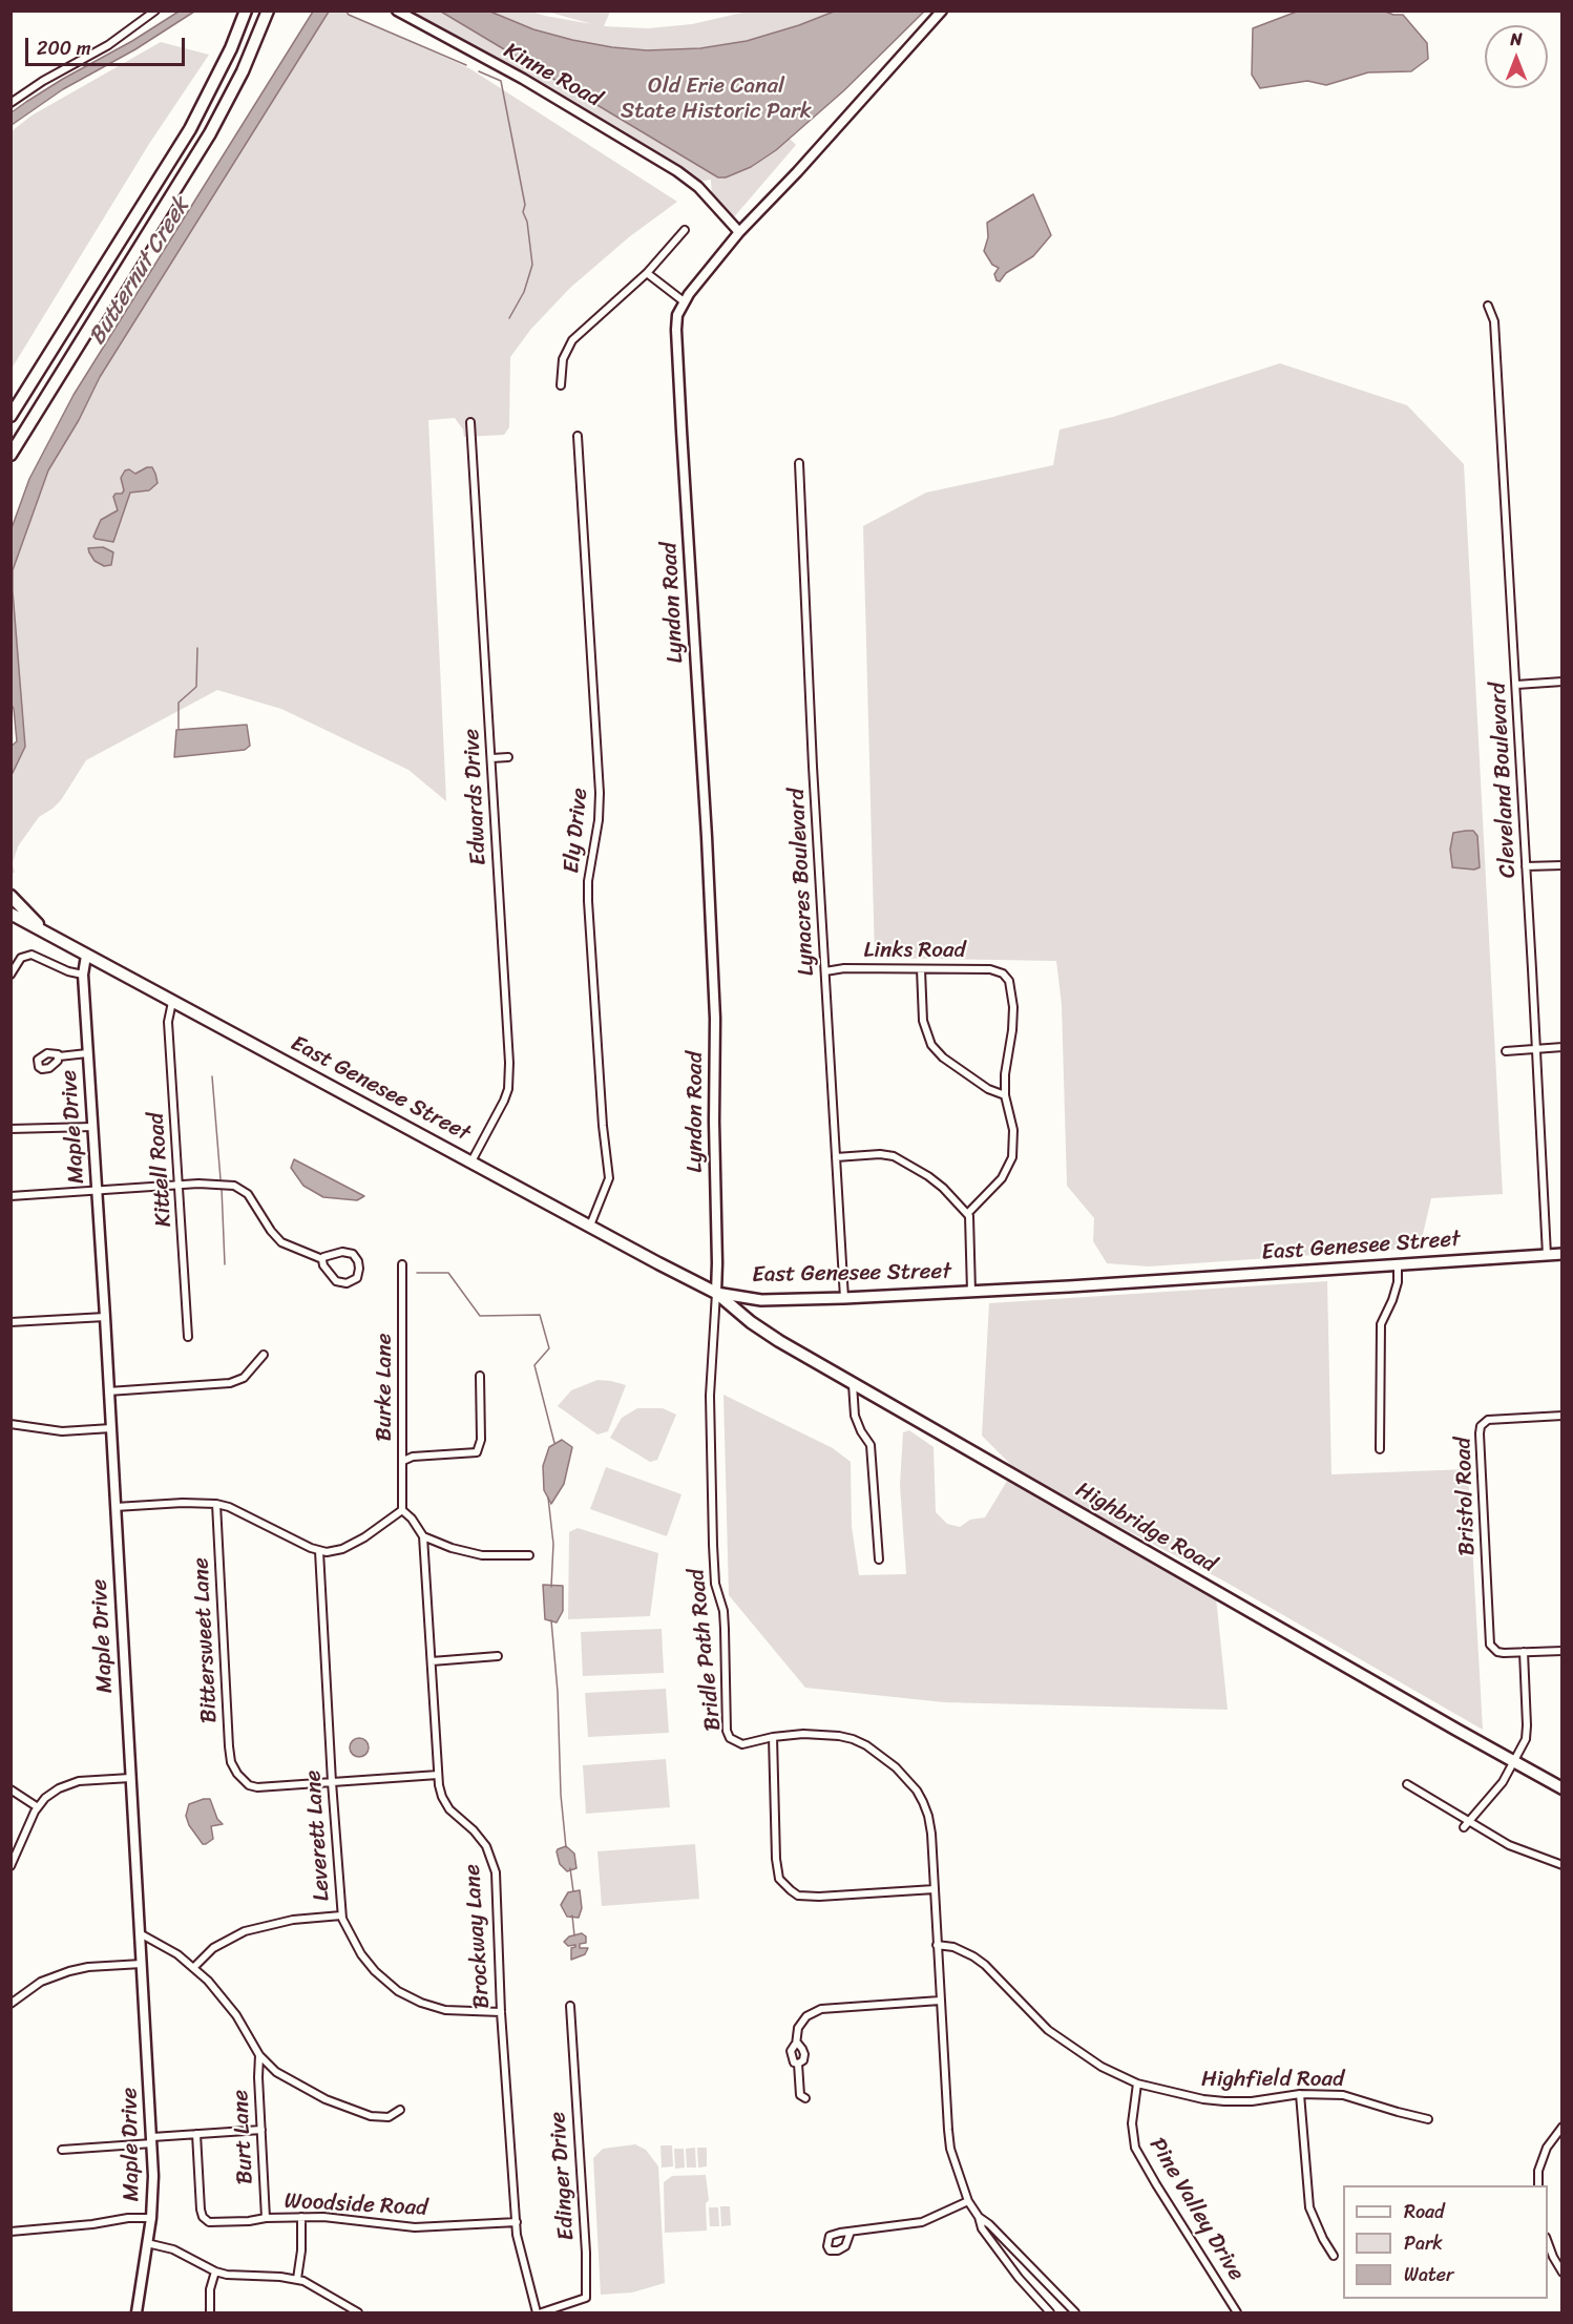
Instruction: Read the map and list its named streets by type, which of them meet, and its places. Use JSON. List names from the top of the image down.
{
  "streets": {
    "highway": ["East Genesee Street", "Highbridge Road"],
    "street": [
      "Kinne Road",
      "Lyndon Road",
      "Cleveland Boulevard",
      "Edwards Drive",
      "Ely Drive",
      "Lynacres Boulevard",
      "Links Road",
      "Maple Drive",
      "Kittell Road",
      "Burke Lane",
      "Bristol Road",
      "Bittersweet Lane",
      "Bridle Path Road",
      "Leverett Lane",
      "Brockway Lane",
      "Highfield Road",
      "Burt Lane",
      "Edinger Drive",
      "Woodside Road",
      "Pine Valley Drive"
    ]
  },
  "crossings": [
    ["Kinne Road", "Lyndon Road"],
    ["Lyndon Road", "East Genesee Street"],
    ["Lyndon Road", "Highbridge Road"],
    ["Lyndon Road", "Bridle Path Road"],
    ["Cleveland Boulevard", "East Genesee Street"],
    ["Edwards Drive", "East Genesee Street"],
    ["Ely Drive", "East Genesee Street"],
    ["Lynacres Boulevard", "Links Road"],
    ["Lynacres Boulevard", "East Genesee Street"],
    ["East Genesee Street", "Maple Drive"],
    ["East Genesee Street", "Kittell Road"],
    ["East Genesee Street", "Highbridge Road"],
    ["East Genesee Street", "Bridle Path Road"],
    ["Highbridge Road", "Bridle Path Road"],
    ["Bittersweet Lane", "Leverett Lane"],
    ["Bridle Path Road", "Highfield Road"],
    ["Leverett Lane", "Brockway Lane"],
    ["Brockway Lane", "Woodside Road"],
    ["Highfield Road", "Pine Valley Drive"],
    ["Burt Lane", "Woodside Road"]
  ],
  "water": ["Butternut Creek"],
  "parks": ["Old Erie Canal State Historic Park"],
  "legend": ["Road", "Park", "Water"],
  "scale_bar": "200 m",
  "north": "top"
}
